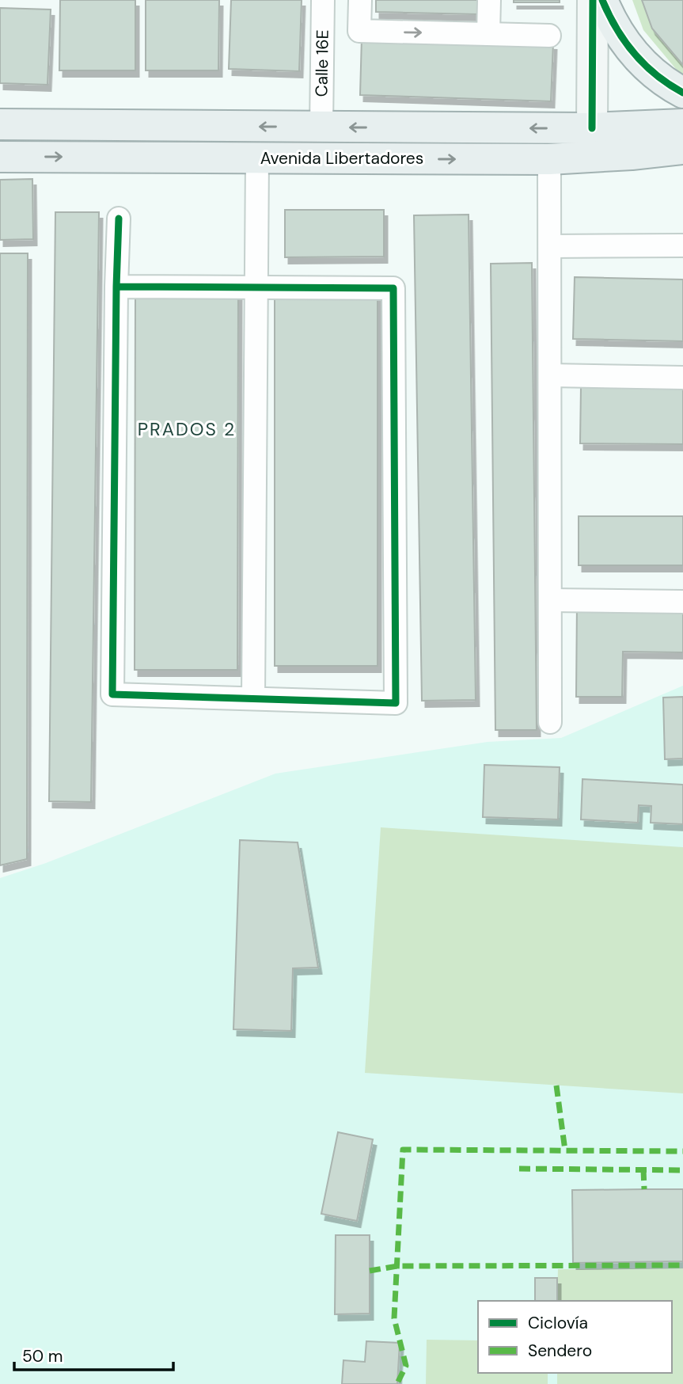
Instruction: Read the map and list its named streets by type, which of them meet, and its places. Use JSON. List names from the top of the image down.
{
  "streets": {
    "main road": ["Avenida Libertadores"],
    "street": ["Calle 16E"]
  },
  "crossings": [
    ["Calle 16E", "Avenida Libertadores"]
  ],
  "districts": ["PRADOS 2"],
  "legend": ["Ciclovía", "Sendero"],
  "scale_bar": "50 m"
}
